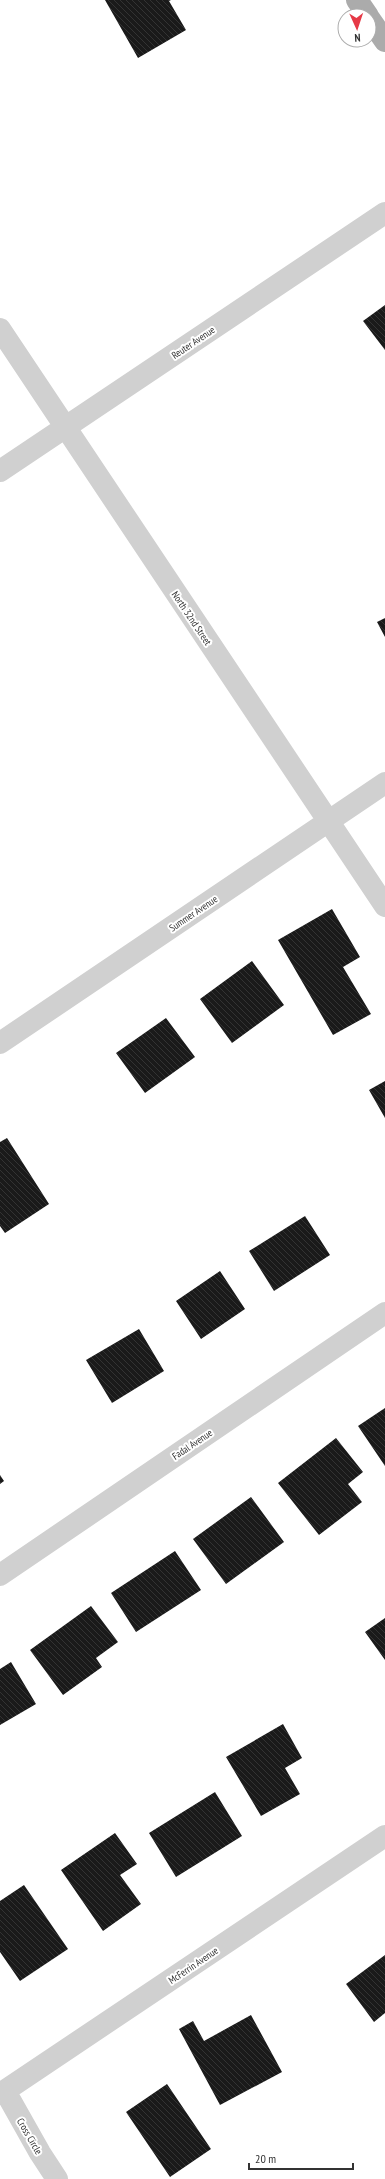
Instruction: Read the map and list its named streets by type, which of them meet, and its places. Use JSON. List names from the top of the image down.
{
  "streets": {
    "street": [
      "Reuter Avenue",
      "North 32nd Street",
      "Summer Avenue",
      "Fadal Avenue",
      "McFerrin Avenue",
      "Cross Circle"
    ]
  },
  "crossings": [
    ["Reuter Avenue", "North 32nd Street"],
    ["North 32nd Street", "Summer Avenue"],
    ["McFerrin Avenue", "Cross Circle"]
  ],
  "scale_bar": "20 m",
  "north": "bottom"
}
